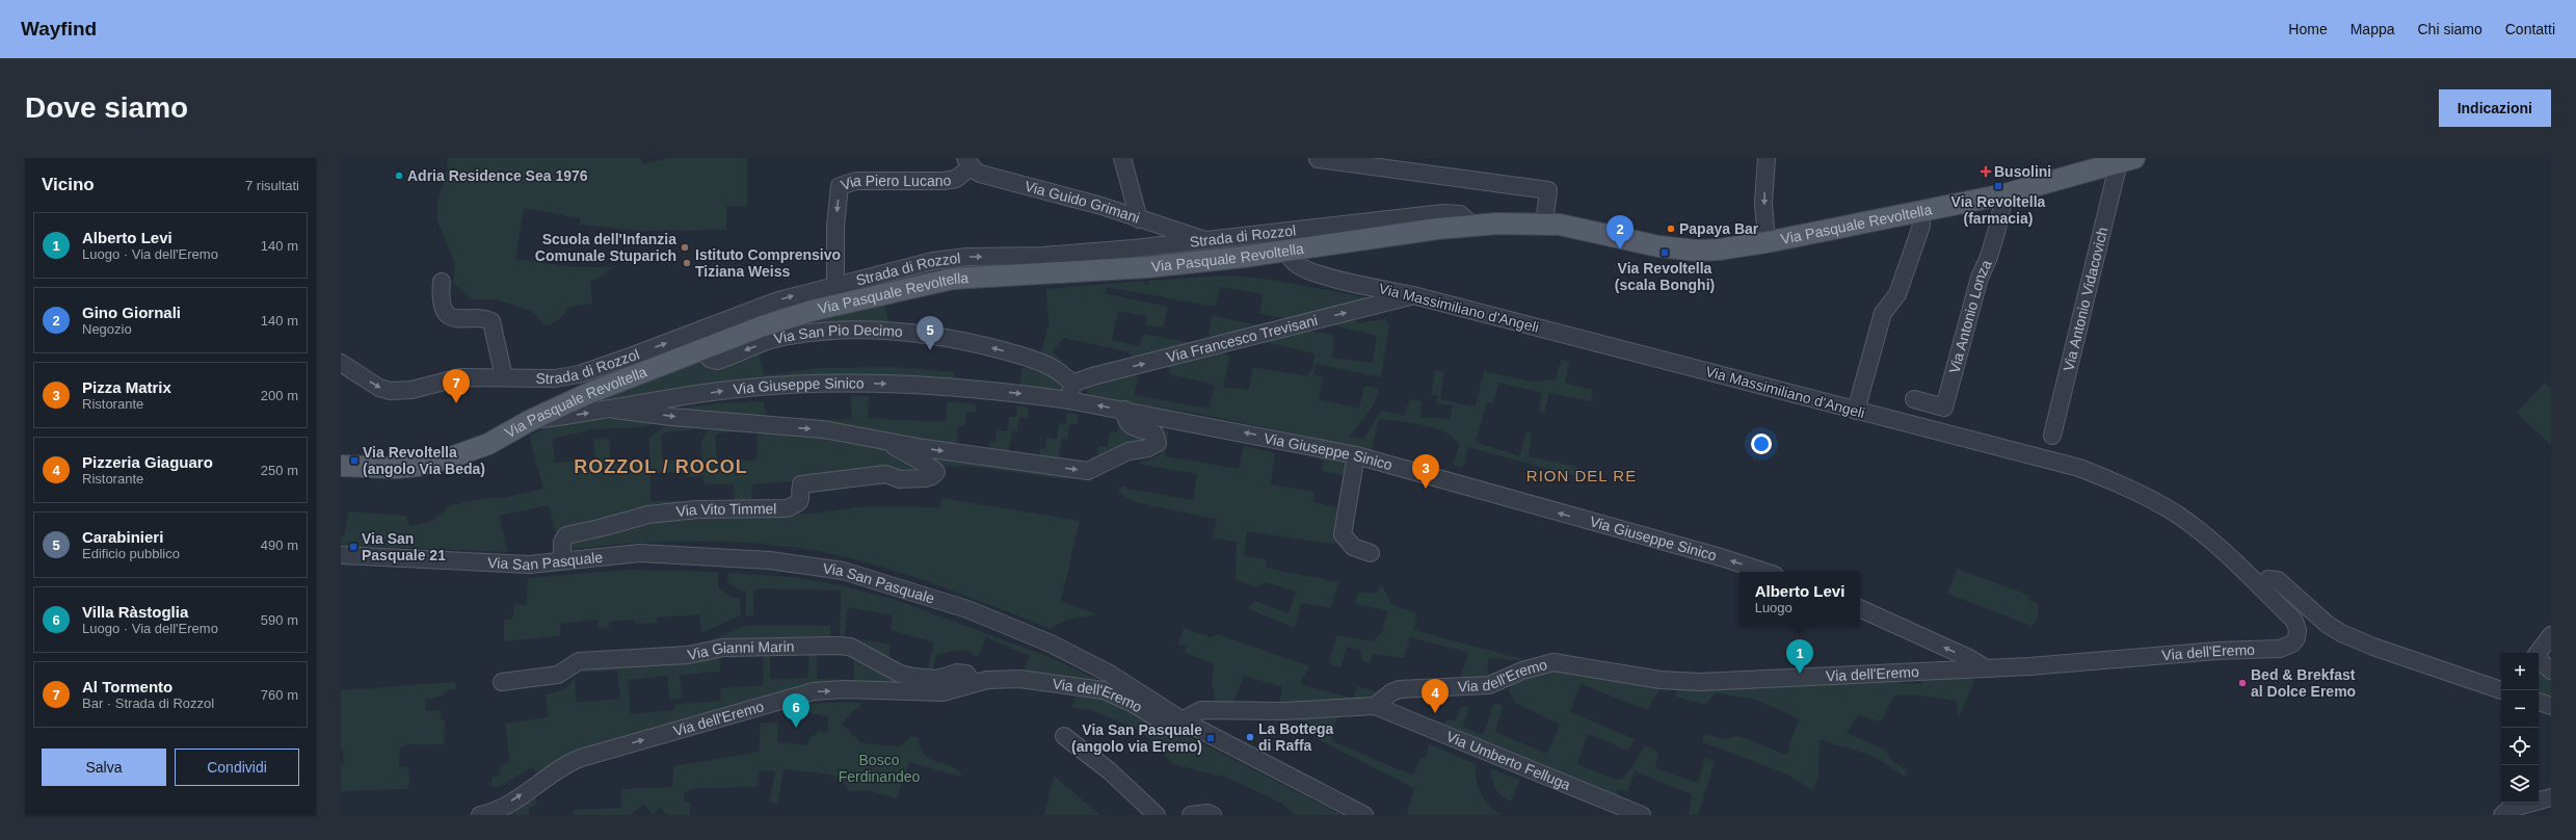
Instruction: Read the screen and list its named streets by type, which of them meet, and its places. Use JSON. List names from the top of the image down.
{
  "streets": {
    "main road": ["Via Pasquale Revoltella"],
    "street": [
      "Via Piero Lucano",
      "Via Guido Grimani",
      "Strada di Rozzol",
      "Via Antonio Vidacovich",
      "Via Massimiliano d'Angeli",
      "Via Antonio Lonza",
      "Via San Pio Decimo",
      "Via Francesco Trevisani",
      "Via Giuseppe Sinico",
      "Via Vito Timmel",
      "Via San Pasquale",
      "Via Gianni Marin",
      "Via dell'Eremo",
      "Via Umberto Felluga"
    ]
  },
  "crossings": [
    ["Via Piero Lucano", "Via Guido Grimani"],
    ["Via Piero Lucano", "Strada di Rozzol"],
    ["Via Guido Grimani", "Strada di Rozzol"],
    ["Via Pasquale Revoltella", "Strada di Rozzol"],
    ["Via Pasquale Revoltella", "Via Antonio Vidacovich"],
    ["Via Pasquale Revoltella", "Via Massimiliano d'Angeli"],
    ["Via Pasquale Revoltella", "Via Antonio Lonza"],
    ["Via Pasquale Revoltella", "Via San Pio Decimo"],
    ["Via Pasquale Revoltella", "Via Giuseppe Sinico"],
    ["Via Massimiliano d'Angeli", "Via Francesco Trevisani"],
    ["Via Massimiliano d'Angeli", "Via dell'Eremo"],
    ["Via San Pio Decimo", "Via Francesco Trevisani"],
    ["Via Giuseppe Sinico", "Via Vito Timmel"],
    ["Via Vito Timmel", "Via San Pasquale"],
    ["Via San Pasquale", "Via dell'Eremo"],
    ["Via Gianni Marin", "Via dell'Eremo"],
    ["Via dell'Eremo", "Via Umberto Felluga"]
  ],
  "one_way": [
    "Strada di Rozzol",
    "Via San Pio Decimo",
    "Via Francesco Trevisani",
    "Via Vito Timmel"
  ],
  "districts": ["ROZZOL / ROCOL", "RION DEL RE"],
  "parks": ["Bosco Ferdinandeo"],
  "places": {
    "health": ["Busolini"],
    "other": [
      "Adria Residence Sea 1976",
      "Papaya Bar",
      "Scuola dell'Infanzia Comunale Stuparich",
      "Istituto Comprensivo Tiziana Weiss",
      "Bed & Brekfast al Dolce Eremo",
      "La Bottega di Raffa"
    ],
    "transit": [
      "Via Revoltella (farmacia)",
      "Via Revoltella (scala Bonghi)",
      "Via Revoltella (angolo Via Beda)",
      "Via San Pasquale 21",
      "Via San Pasquale (angolo via Eremo)"
    ]
  },
  "page": {
    "header": "Wayfind",
    "nav": [
      "Home",
      "Mappa",
      "Chi siamo",
      "Contatti"
    ],
    "buttons": [
      "Indicazioni",
      ["Salva", "Condividi"]
    ],
    "title": "Dove siamo",
    "heading": ["Vicino", "7 risultati"],
    "list": [
      {
        "mark": "1",
        "name": "Alberto Levi",
        "note": "Luogo · Via dell'Eremo",
        "value": "140 m"
      },
      {
        "mark": "2",
        "name": "Gino Giornali",
        "note": "Negozio",
        "value": "140 m"
      },
      {
        "mark": "3",
        "name": "Pizza Matrix",
        "note": "Ristorante",
        "value": "200 m"
      },
      {
        "mark": "4",
        "name": "Pizzeria Giaguaro",
        "note": "Ristorante",
        "value": "250 m"
      },
      {
        "mark": "5",
        "name": "Carabinieri",
        "note": "Edificio pubblico",
        "value": "490 m"
      },
      {
        "mark": "6",
        "name": "Villa Ràstoglia",
        "note": "Luogo · Via dell'Eremo",
        "value": "590 m"
      },
      {
        "mark": "7",
        "name": "Al Tormento",
        "note": "Bar · Strada di Rozzol",
        "value": "760 m"
      }
    ],
    "pins": [
      "2",
      "5",
      "7",
      "3",
      "1",
      "4",
      "6"
    ],
    "popup": ["Alberto Levi", "Luogo"],
    "map_buttons": ["+", "−"]
  }
}
